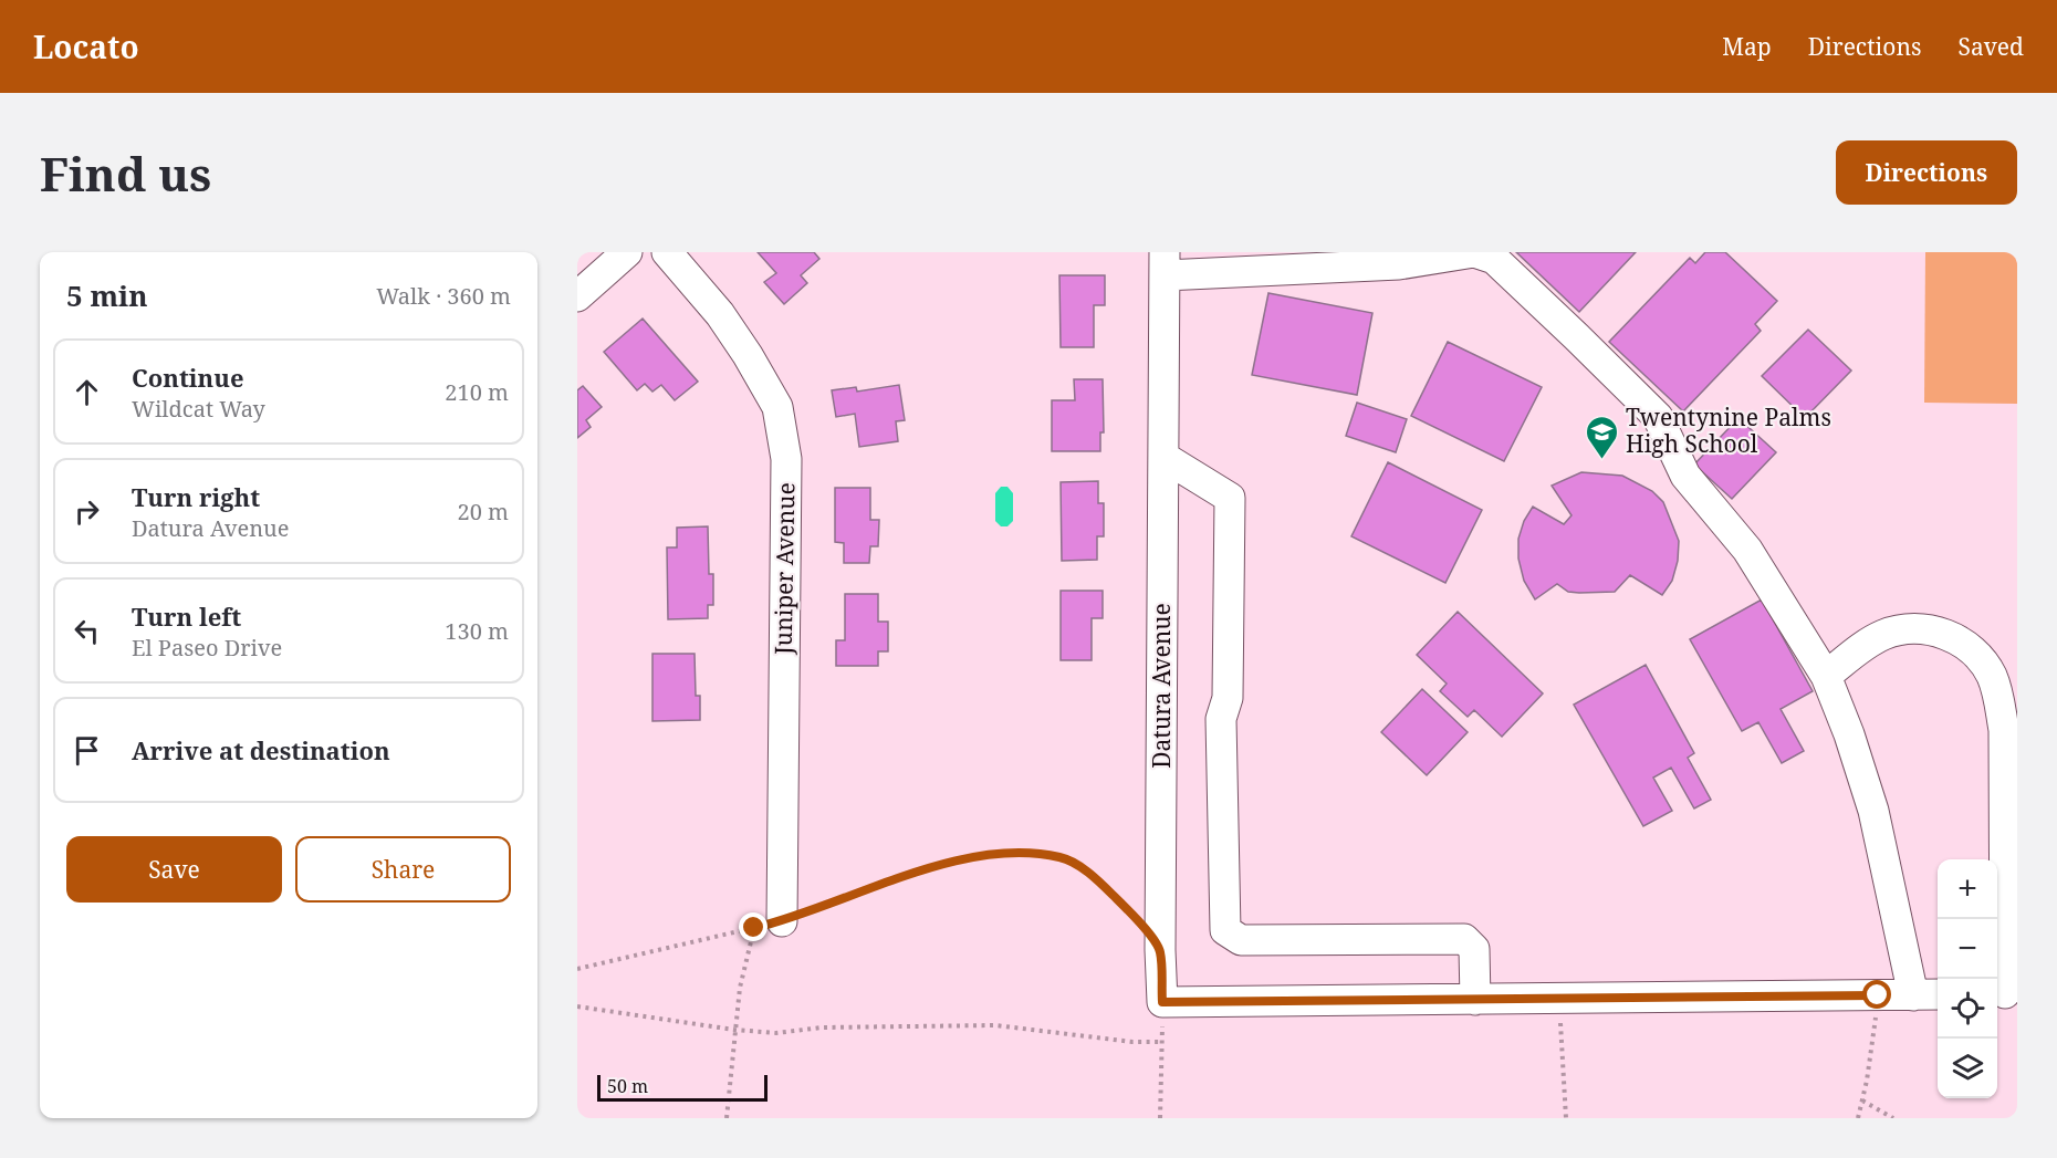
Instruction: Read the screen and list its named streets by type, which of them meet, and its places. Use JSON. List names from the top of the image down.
{
  "streets": {
    "street": ["Juniper Avenue", "Datura Avenue"]
  },
  "places": {
    "school or university": ["Twentynine Palms High School"]
  },
  "scale_bar": "50 m",
  "page": {
    "header": "Locato",
    "nav": ["Map", "Directions", "Saved"],
    "buttons": [
      "Directions",
      ["Save", "Share"]
    ],
    "title": "Find us",
    "heading": ["5 min", "Walk · 360 m"],
    "list": [
      ["Continue", "Wildcat Way", "210 m"],
      ["Turn right", "Datura Avenue", "20 m"],
      ["Turn left", "El Paseo Drive", "130 m"],
      "Arrive at destination"
    ],
    "map_buttons": ["+", "−"],
    "scale": "50 m"
  }
}
